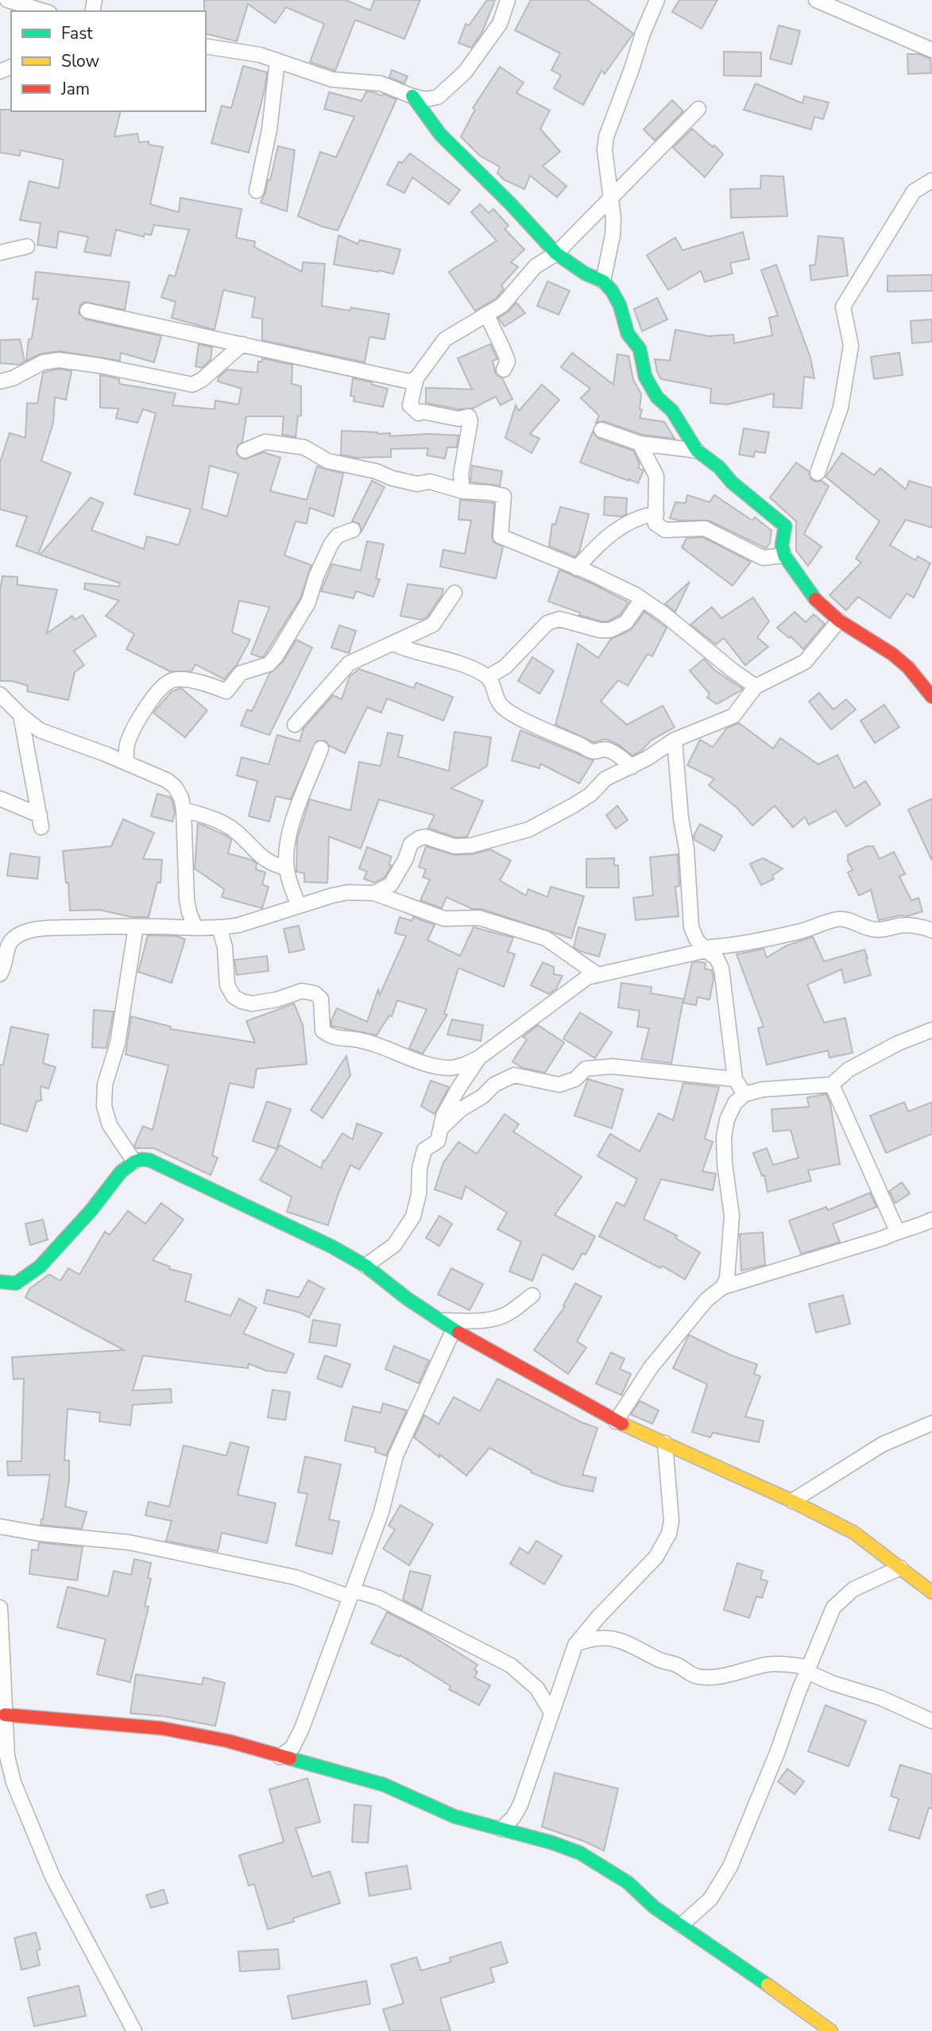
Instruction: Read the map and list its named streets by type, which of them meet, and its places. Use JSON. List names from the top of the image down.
{
  "legend": ["Fast", "Slow", "Jam"]
}
